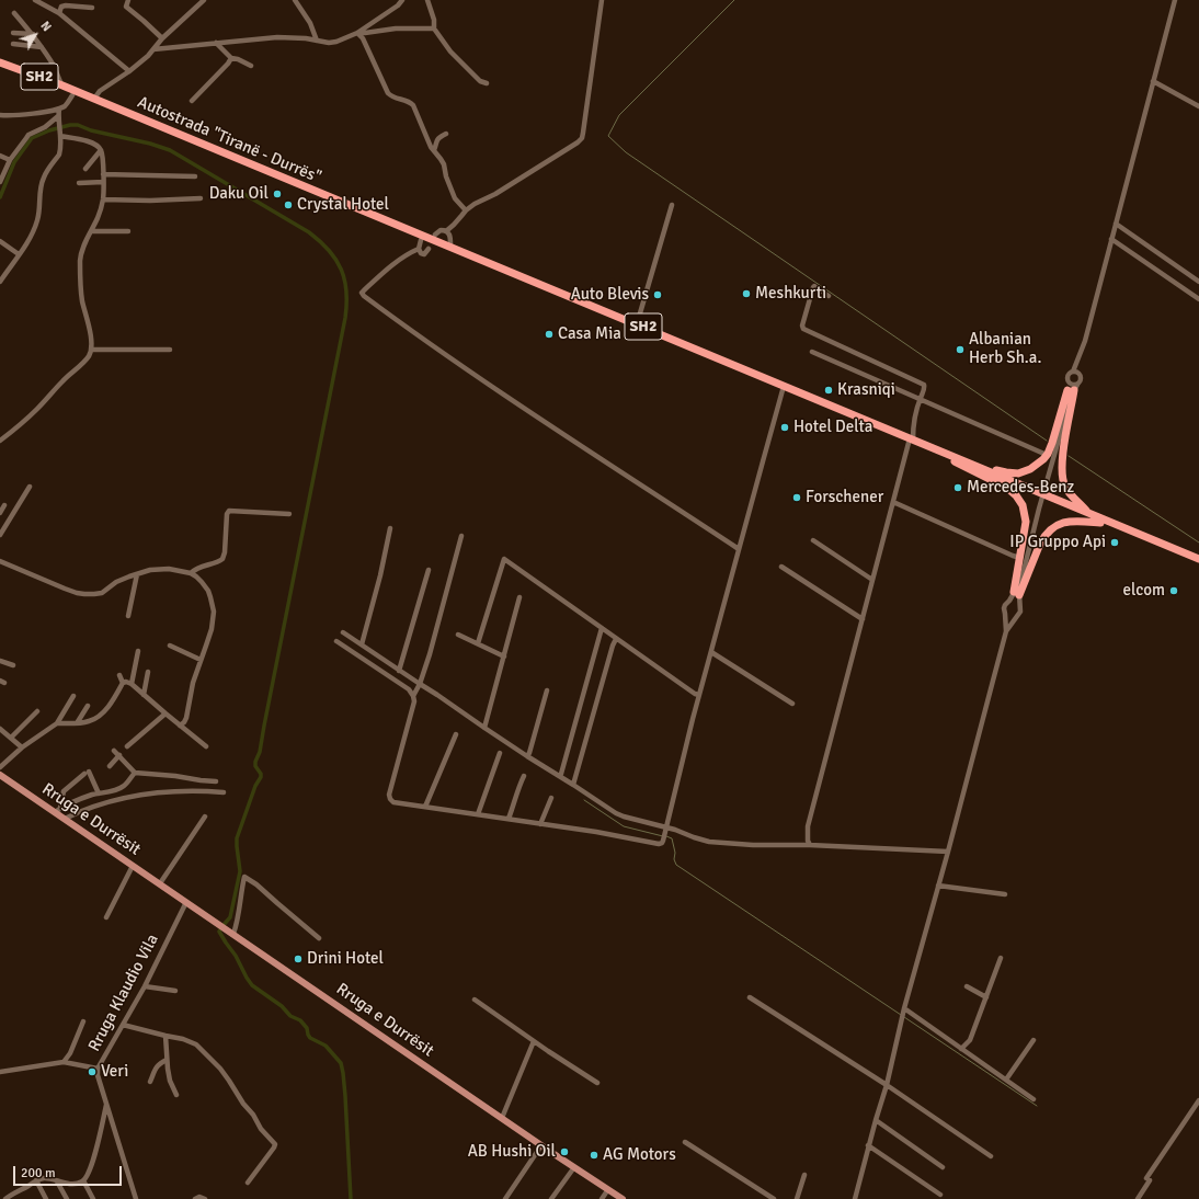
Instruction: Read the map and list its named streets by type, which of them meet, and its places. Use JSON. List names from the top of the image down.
{
  "streets": {
    "highway": ["SH2", "Autostrada \"Tiranë - Durrës\""],
    "main road": ["Rruga e Durrësit"],
    "street": ["Rruga Klaudio Vila"]
  },
  "crossings": [
    ["Rruga e Durrësit", "Rruga Klaudio Vila"]
  ],
  "places": [
    "Daku Oil",
    "Crystal Hotel",
    "Meshkurti",
    "Auto Blevis",
    "Casa Mia",
    "Albanian Herb Sh.a.",
    "Krasniqi",
    "Hotel Delta",
    "Mercedes-Benz",
    "Forschener",
    "IP Gruppo Api",
    "elcom",
    "Drini Hotel",
    "Veri",
    "AB Hushi Oil",
    "AG Motors"
  ],
  "scale_bar": "200 m",
  "north": "top right"
}
